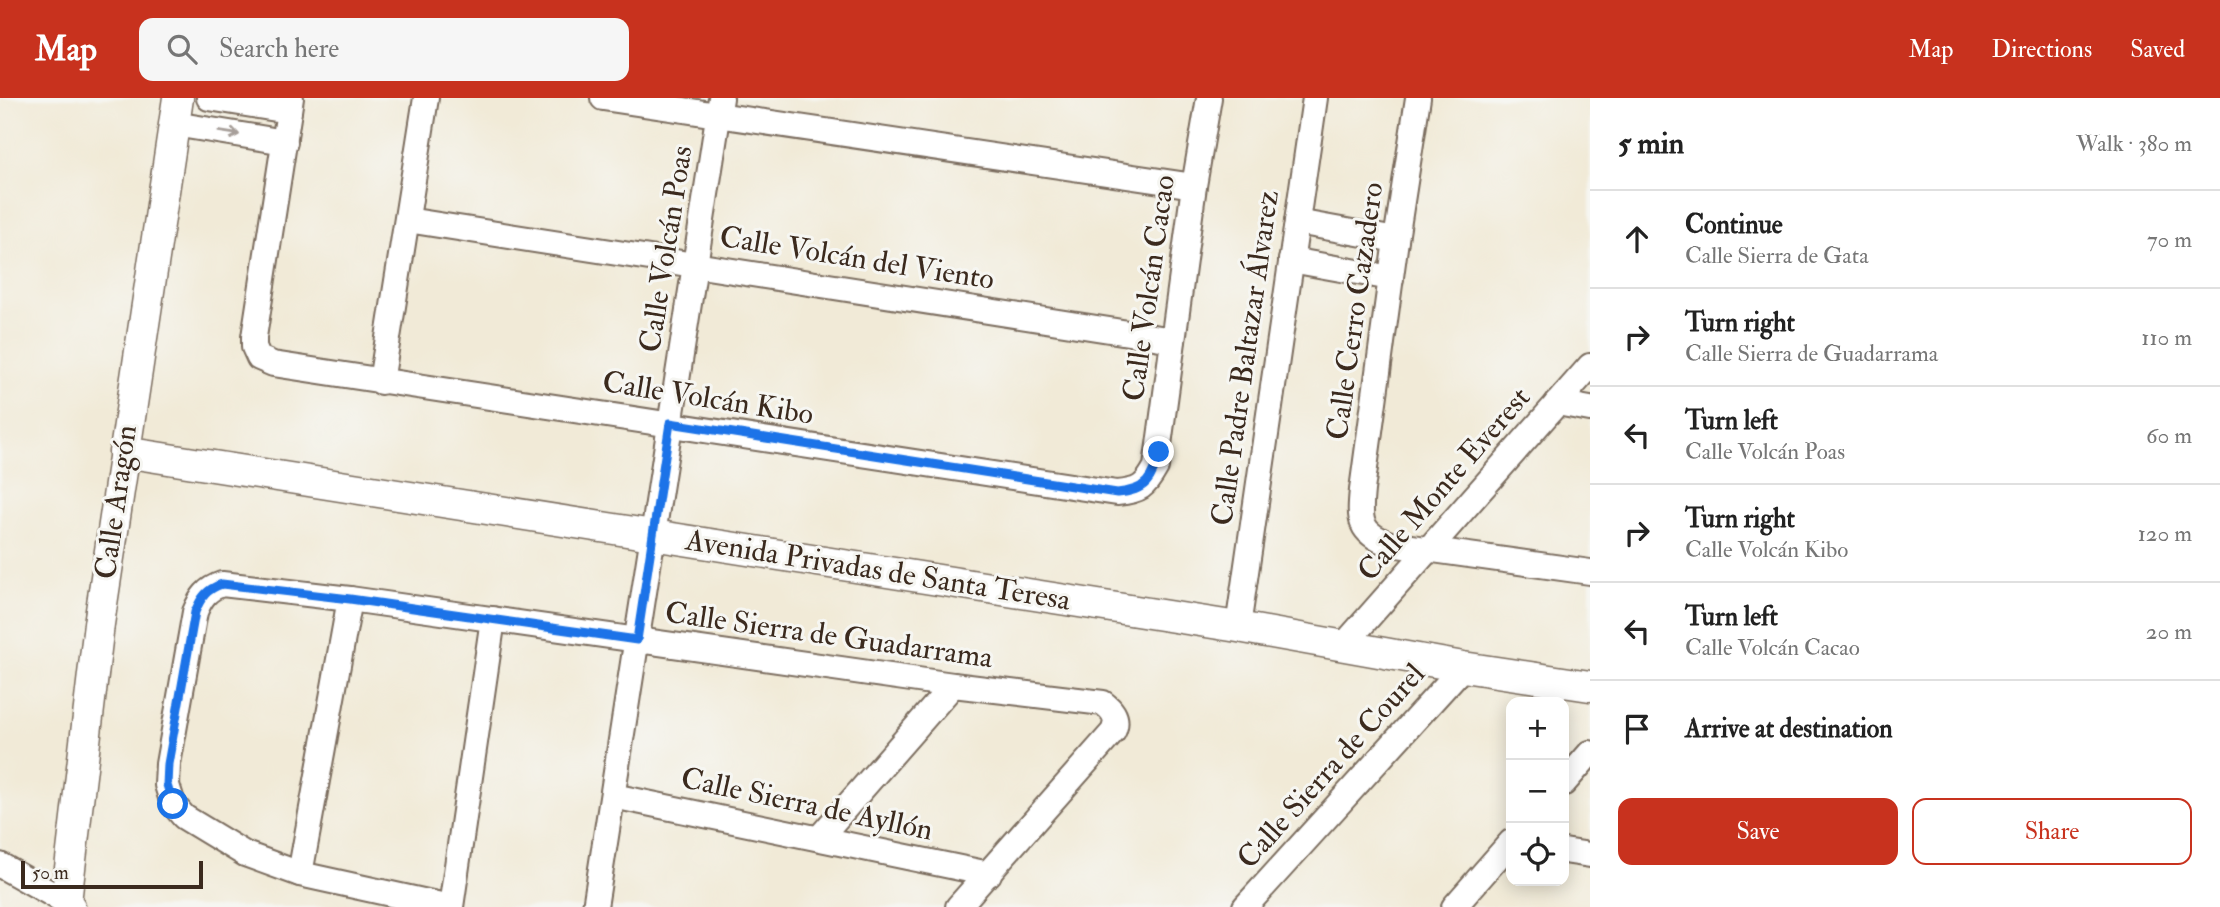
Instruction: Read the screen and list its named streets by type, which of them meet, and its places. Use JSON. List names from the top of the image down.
{
  "streets": {
    "street": [
      "Calle Volcán Poas",
      "Calle Volcán del Viento",
      "Calle Volcán Cacao",
      "Calle Cerro Cazadero",
      "Calle Padre Baltazar Álvarez",
      "Calle Volcán Kibo",
      "Calle Monte Everest",
      "Calle Aragón",
      "Avenida Privadas de Santa Teresa",
      "Calle Sierra de Guadarrama",
      "Calle Sierra de Courel",
      "Calle Sierra de Ayllón"
    ]
  },
  "crossings": [
    ["Calle Volcán Poas", "Calle Volcán del Viento"],
    ["Calle Volcán Poas", "Calle Volcán Kibo"],
    ["Calle Volcán Poas", "Avenida Privadas de Santa Teresa"],
    ["Calle Volcán Poas", "Calle Sierra de Guadarrama"],
    ["Calle Volcán Poas", "Calle Sierra de Ayllón"],
    ["Calle Volcán del Viento", "Calle Volcán Cacao"],
    ["Calle Volcán Cacao", "Calle Volcán Kibo"],
    ["Calle Cerro Cazadero", "Calle Monte Everest"],
    ["Calle Padre Baltazar Álvarez", "Avenida Privadas de Santa Teresa"],
    ["Calle Monte Everest", "Avenida Privadas de Santa Teresa"],
    ["Calle Aragón", "Avenida Privadas de Santa Teresa"],
    ["Avenida Privadas de Santa Teresa", "Calle Sierra de Courel"],
    ["Calle Sierra de Guadarrama", "Calle Sierra de Ayllón"]
  ],
  "scale_bar": "50 m",
  "page": {
    "header": "Map",
    "search": "Search here",
    "nav": ["Map", "Directions", "Saved"],
    "heading": ["5 min", "Walk · 380 m"],
    "list": [
      ["Continue", "Calle Sierra de Gata", "70 m"],
      ["Turn right", "Calle Sierra de Guadarrama", "110 m"],
      ["Turn left", "Calle Volcán Poas", "60 m"],
      ["Turn right", "Calle Volcán Kibo", "120 m"],
      ["Turn left", "Calle Volcán Cacao", "20 m"],
      "Arrive at destination"
    ],
    "map_buttons": ["+", "−"],
    "buttons": ["Save", "Share"],
    "scale": "50 m"
  }
}
